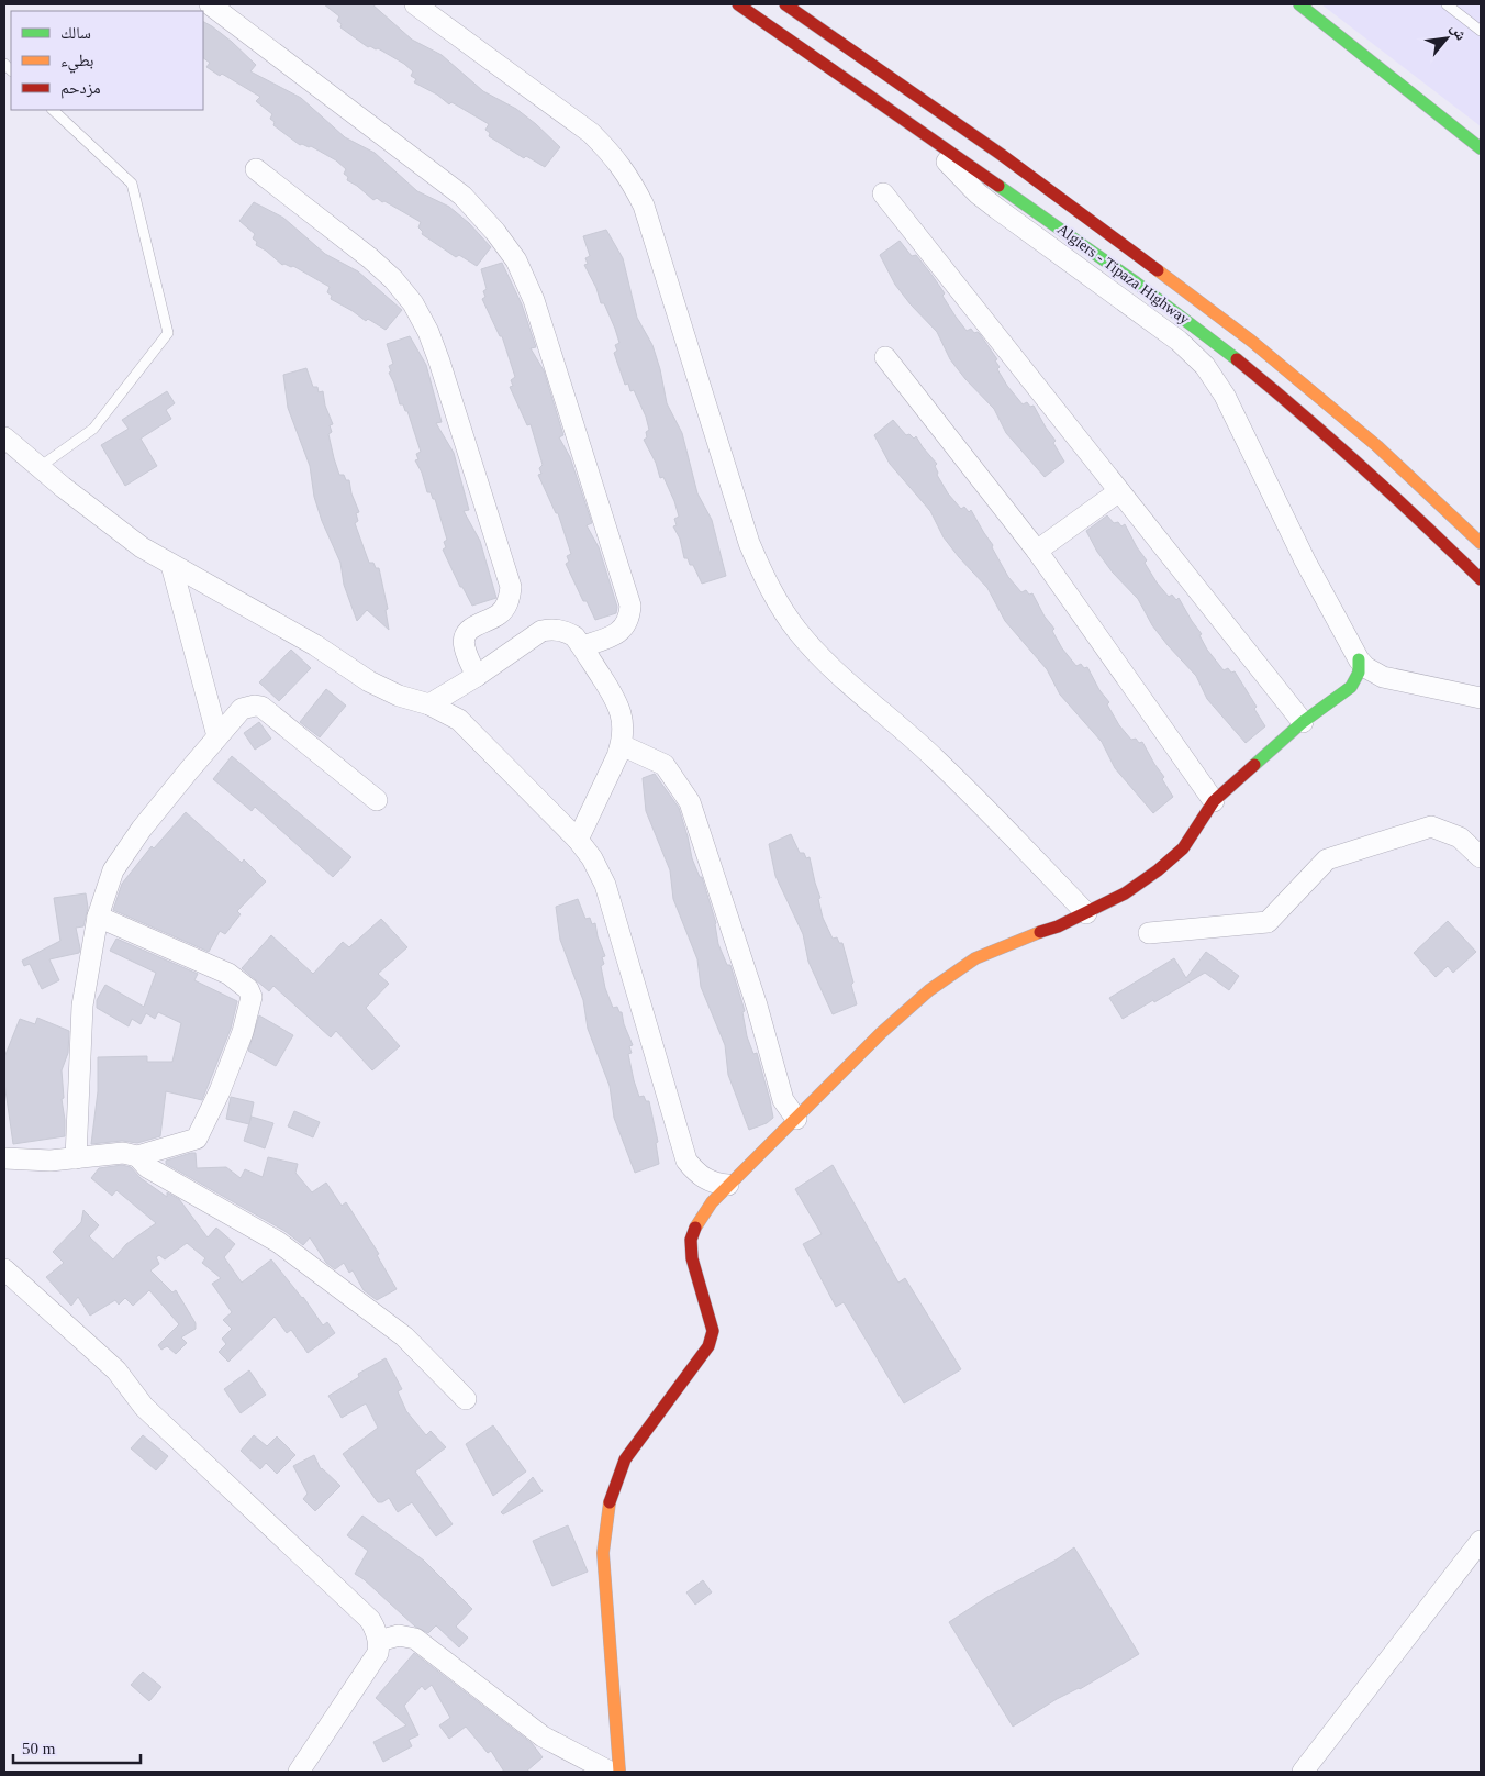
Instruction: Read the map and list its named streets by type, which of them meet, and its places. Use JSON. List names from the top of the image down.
{
  "streets": {
    "main road": ["Algiers - Tipaza Highway"]
  },
  "legend": ["سالك", "بطيء", "مزدحم"],
  "scale_bar": "50 m",
  "north": "top right"
}
